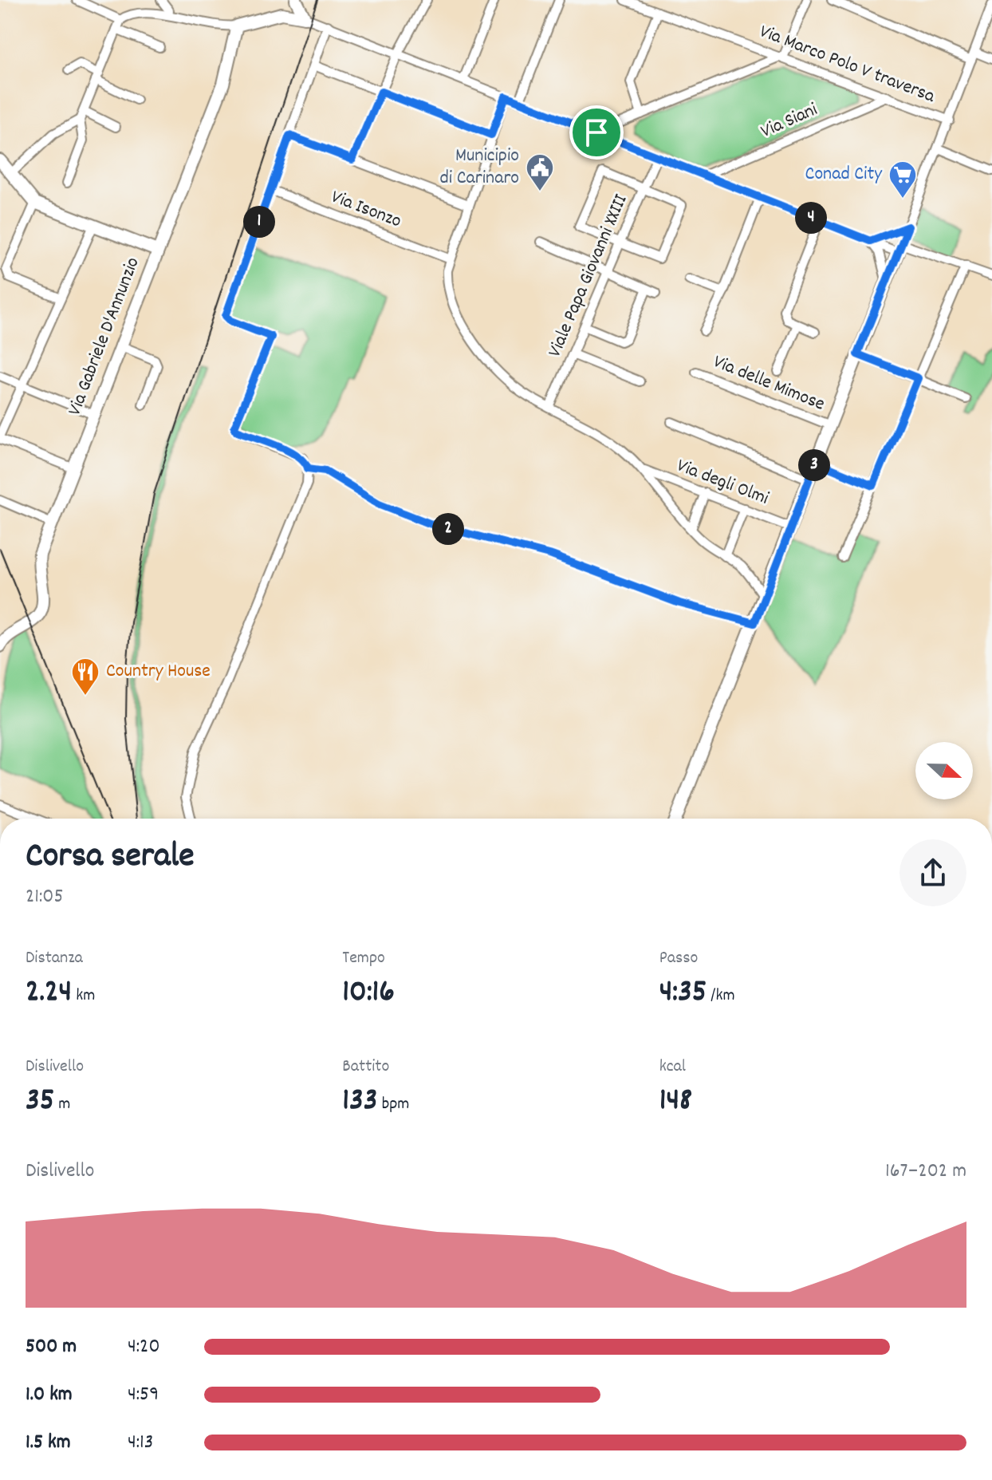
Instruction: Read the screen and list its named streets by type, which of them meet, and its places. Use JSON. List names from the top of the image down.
{
  "streets": {
    "street": [
      "Via Marco Polo V traversa",
      "Via Siani",
      "Via Isonzo",
      "Viale Papa Giovanni XXIII",
      "Via Gabriele D'Annunzio",
      "Via delle Mimose",
      "Via degli Olmi"
    ]
  },
  "crossings": [
    ["Via Marco Polo V traversa", "Via Siani"]
  ],
  "places": {
    "public building": ["Municipio di Carinaro"],
    "supermarket": ["Conad City"],
    "restaurant": ["Country House"]
  },
  "north": "right",
  "page": {
    "pins": [
      "4",
      "1",
      "3",
      "2"
    ],
    "heading": ["Corsa serale", "21:05"],
    "stats": [
      ["Distanza", "2.24 km"],
      ["Tempo", "10:16"],
      ["Passo", "4:35 /km"],
      ["Dislivello", "35 m"],
      ["Battito", "133 bpm"],
      ["kcal", "148"]
    ],
    "chart": ["Dislivello", "167–202 m"],
    "list": [
      {
        "name": "500 m",
        "note": "4:20"
      },
      {
        "name": "1.0 km",
        "note": "4:59"
      },
      {
        "name": "1.5 km",
        "note": "4:13"
      }
    ]
  }
}
